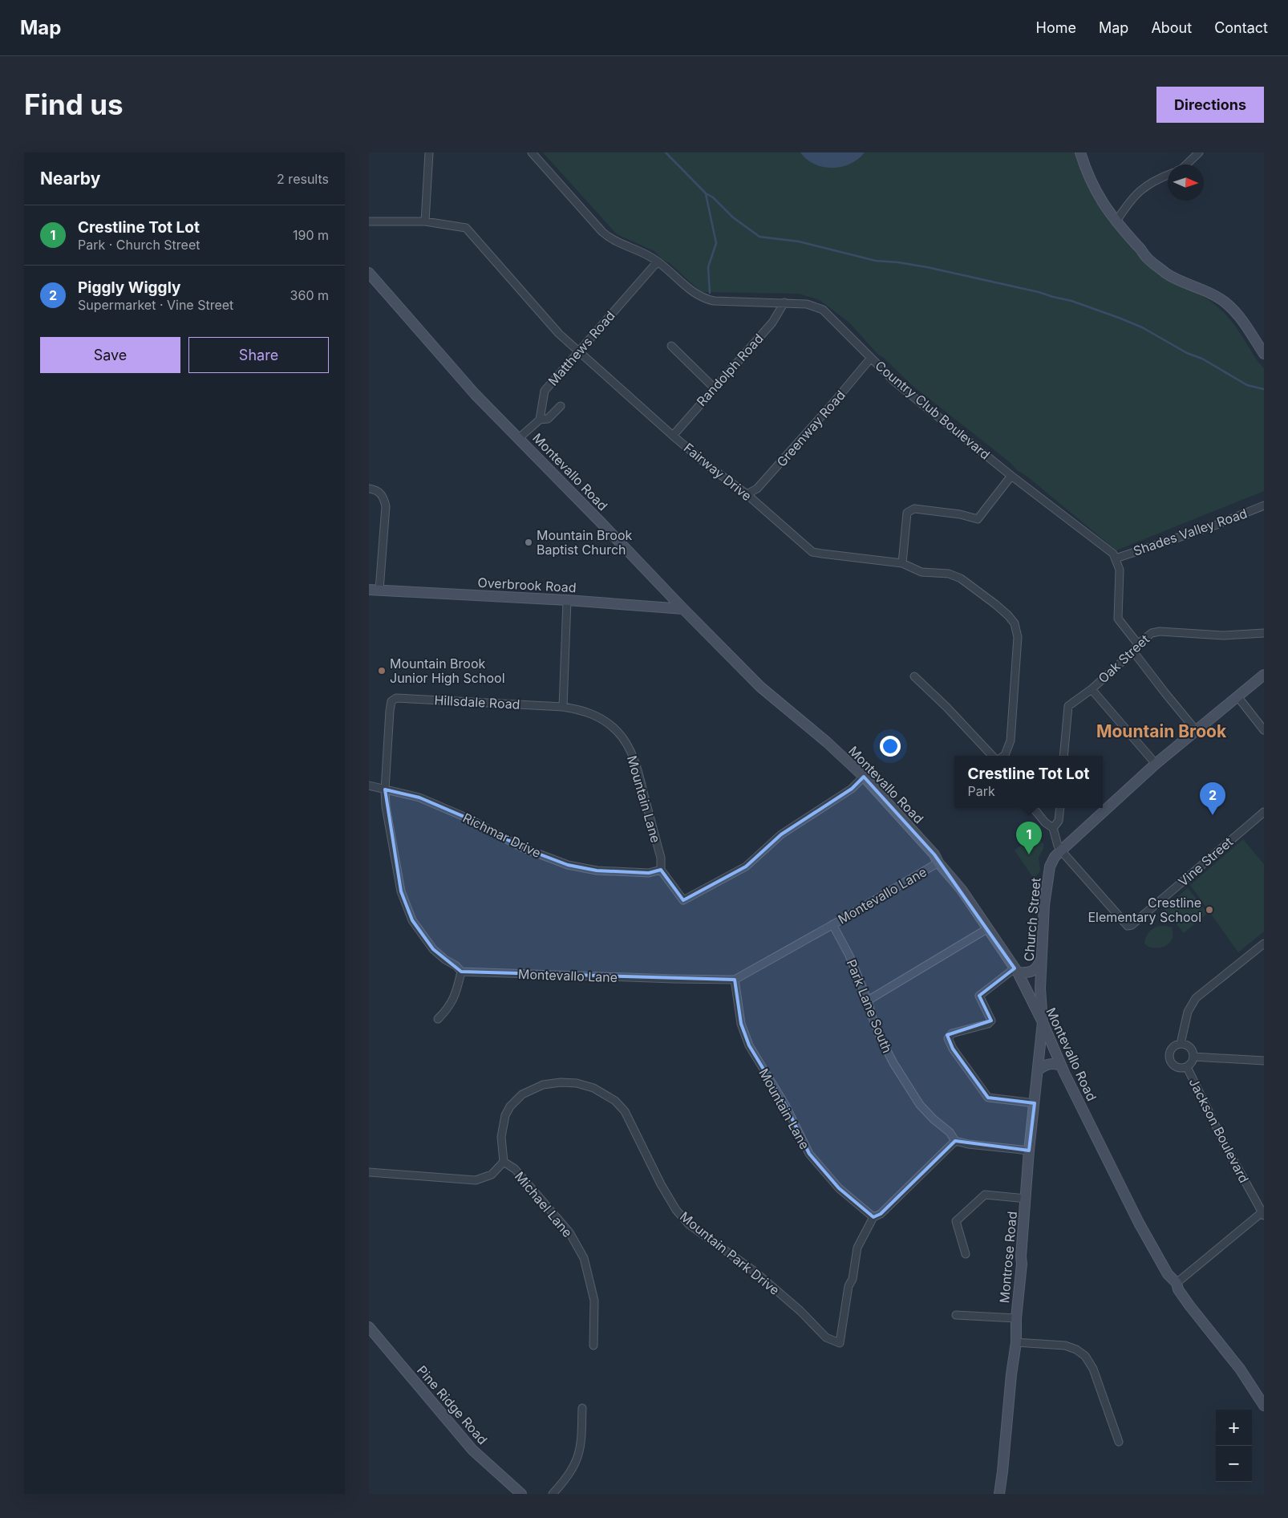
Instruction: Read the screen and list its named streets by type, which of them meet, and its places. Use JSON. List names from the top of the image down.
{
  "streets": {
    "main road": [
      "Montevallo Road",
      "Overbrook Road",
      "Church Street",
      "Montrose Road",
      "Pine Ridge Road"
    ],
    "street": [
      "Matthews Road",
      "Randolph Road",
      "Country Club Boulevard",
      "Greenway Road",
      "Fairway Drive",
      "Shades Valley Road",
      "Oak Street",
      "Hillsdale Road",
      "Mountain Lane",
      "Richmar Drive",
      "Vine Street",
      "Montevallo Lane",
      "Park Lane South",
      "Jackson Boulevard",
      "Michael Lane",
      "Mountain Park Drive"
    ]
  },
  "crossings": [
    ["Matthews Road", "Country Club Boulevard"],
    ["Matthews Road", "Fairway Drive"],
    ["Randolph Road", "Country Club Boulevard"],
    ["Randolph Road", "Fairway Drive"],
    ["Country Club Boulevard", "Greenway Road"],
    ["Country Club Boulevard", "Shades Valley Road"],
    ["Greenway Road", "Fairway Drive"],
    ["Montevallo Road", "Overbrook Road"],
    ["Montevallo Road", "Montevallo Lane"],
    ["Montevallo Road", "Church Street"],
    ["Montevallo Road", "Montrose Road"],
    ["Hillsdale Road", "Mountain Lane"],
    ["Hillsdale Road", "Richmar Drive"],
    ["Mountain Lane", "Richmar Drive"],
    ["Mountain Lane", "Montevallo Lane"],
    ["Mountain Lane", "Mountain Park Drive"],
    ["Vine Street", "Church Street"],
    ["Montevallo Lane", "Park Lane South"],
    ["Church Street", "Montrose Road"],
    ["Park Lane South", "Mountain Park Drive"],
    ["Michael Lane", "Mountain Park Drive"]
  ],
  "districts": ["Mountain Brook"],
  "places": ["Mountain Brook Baptist Church", "Mountain Brook Junior High School", "Crestline Elementary School"],
  "north": "right",
  "page": {
    "header": "Map",
    "nav": [
      "Home",
      "Map",
      "About",
      "Contact"
    ],
    "buttons": [
      "Directions",
      ["Save", "Share"]
    ],
    "title": "Find us",
    "heading": ["Nearby", "2 results"],
    "list": [
      {
        "mark": "1",
        "name": "Crestline Tot Lot",
        "note": "Park · Church Street",
        "value": "190 m"
      },
      {
        "mark": "2",
        "name": "Piggly Wiggly",
        "note": "Supermarket · Vine Street",
        "value": "360 m"
      }
    ],
    "popup": ["Crestline Tot Lot", "Park"],
    "pins": ["2", "1"],
    "map_buttons": ["+", "−"]
  }
}
